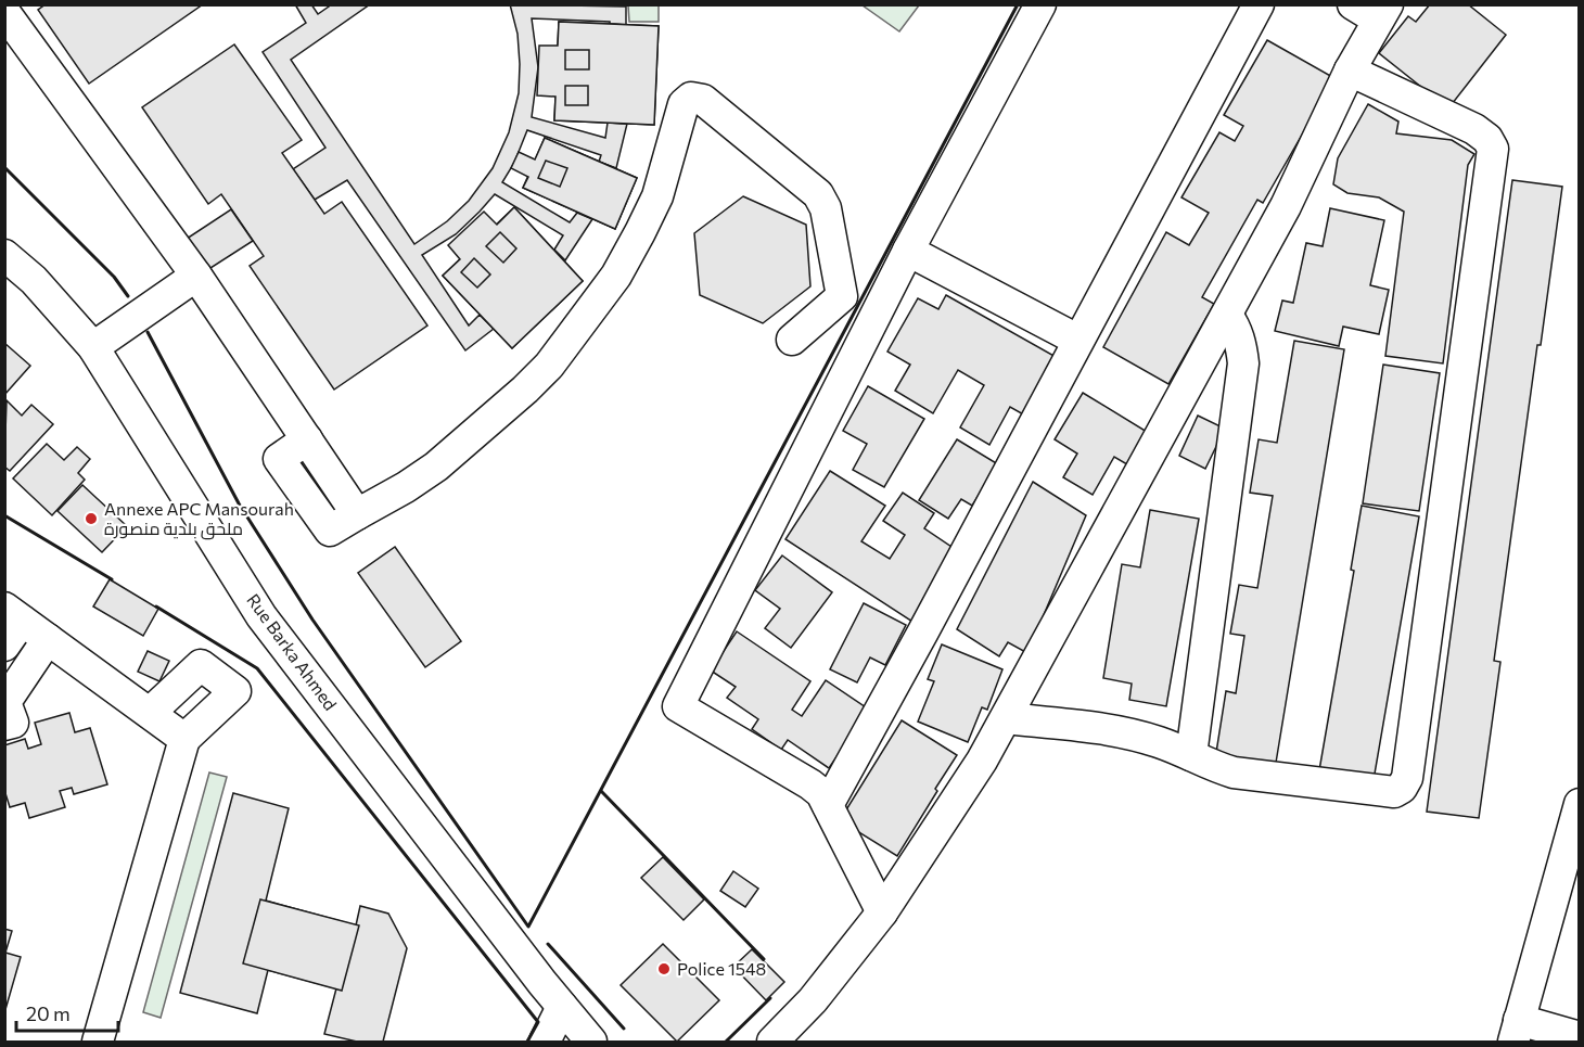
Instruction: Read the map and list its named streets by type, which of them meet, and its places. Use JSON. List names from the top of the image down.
{
  "streets": {
    "street": ["Rue Barka Ahmed"]
  },
  "places": ["Annexe APC Mansourah ملحق بلدية منصورة", "Police 1548"],
  "scale_bar": "20 m"
}
